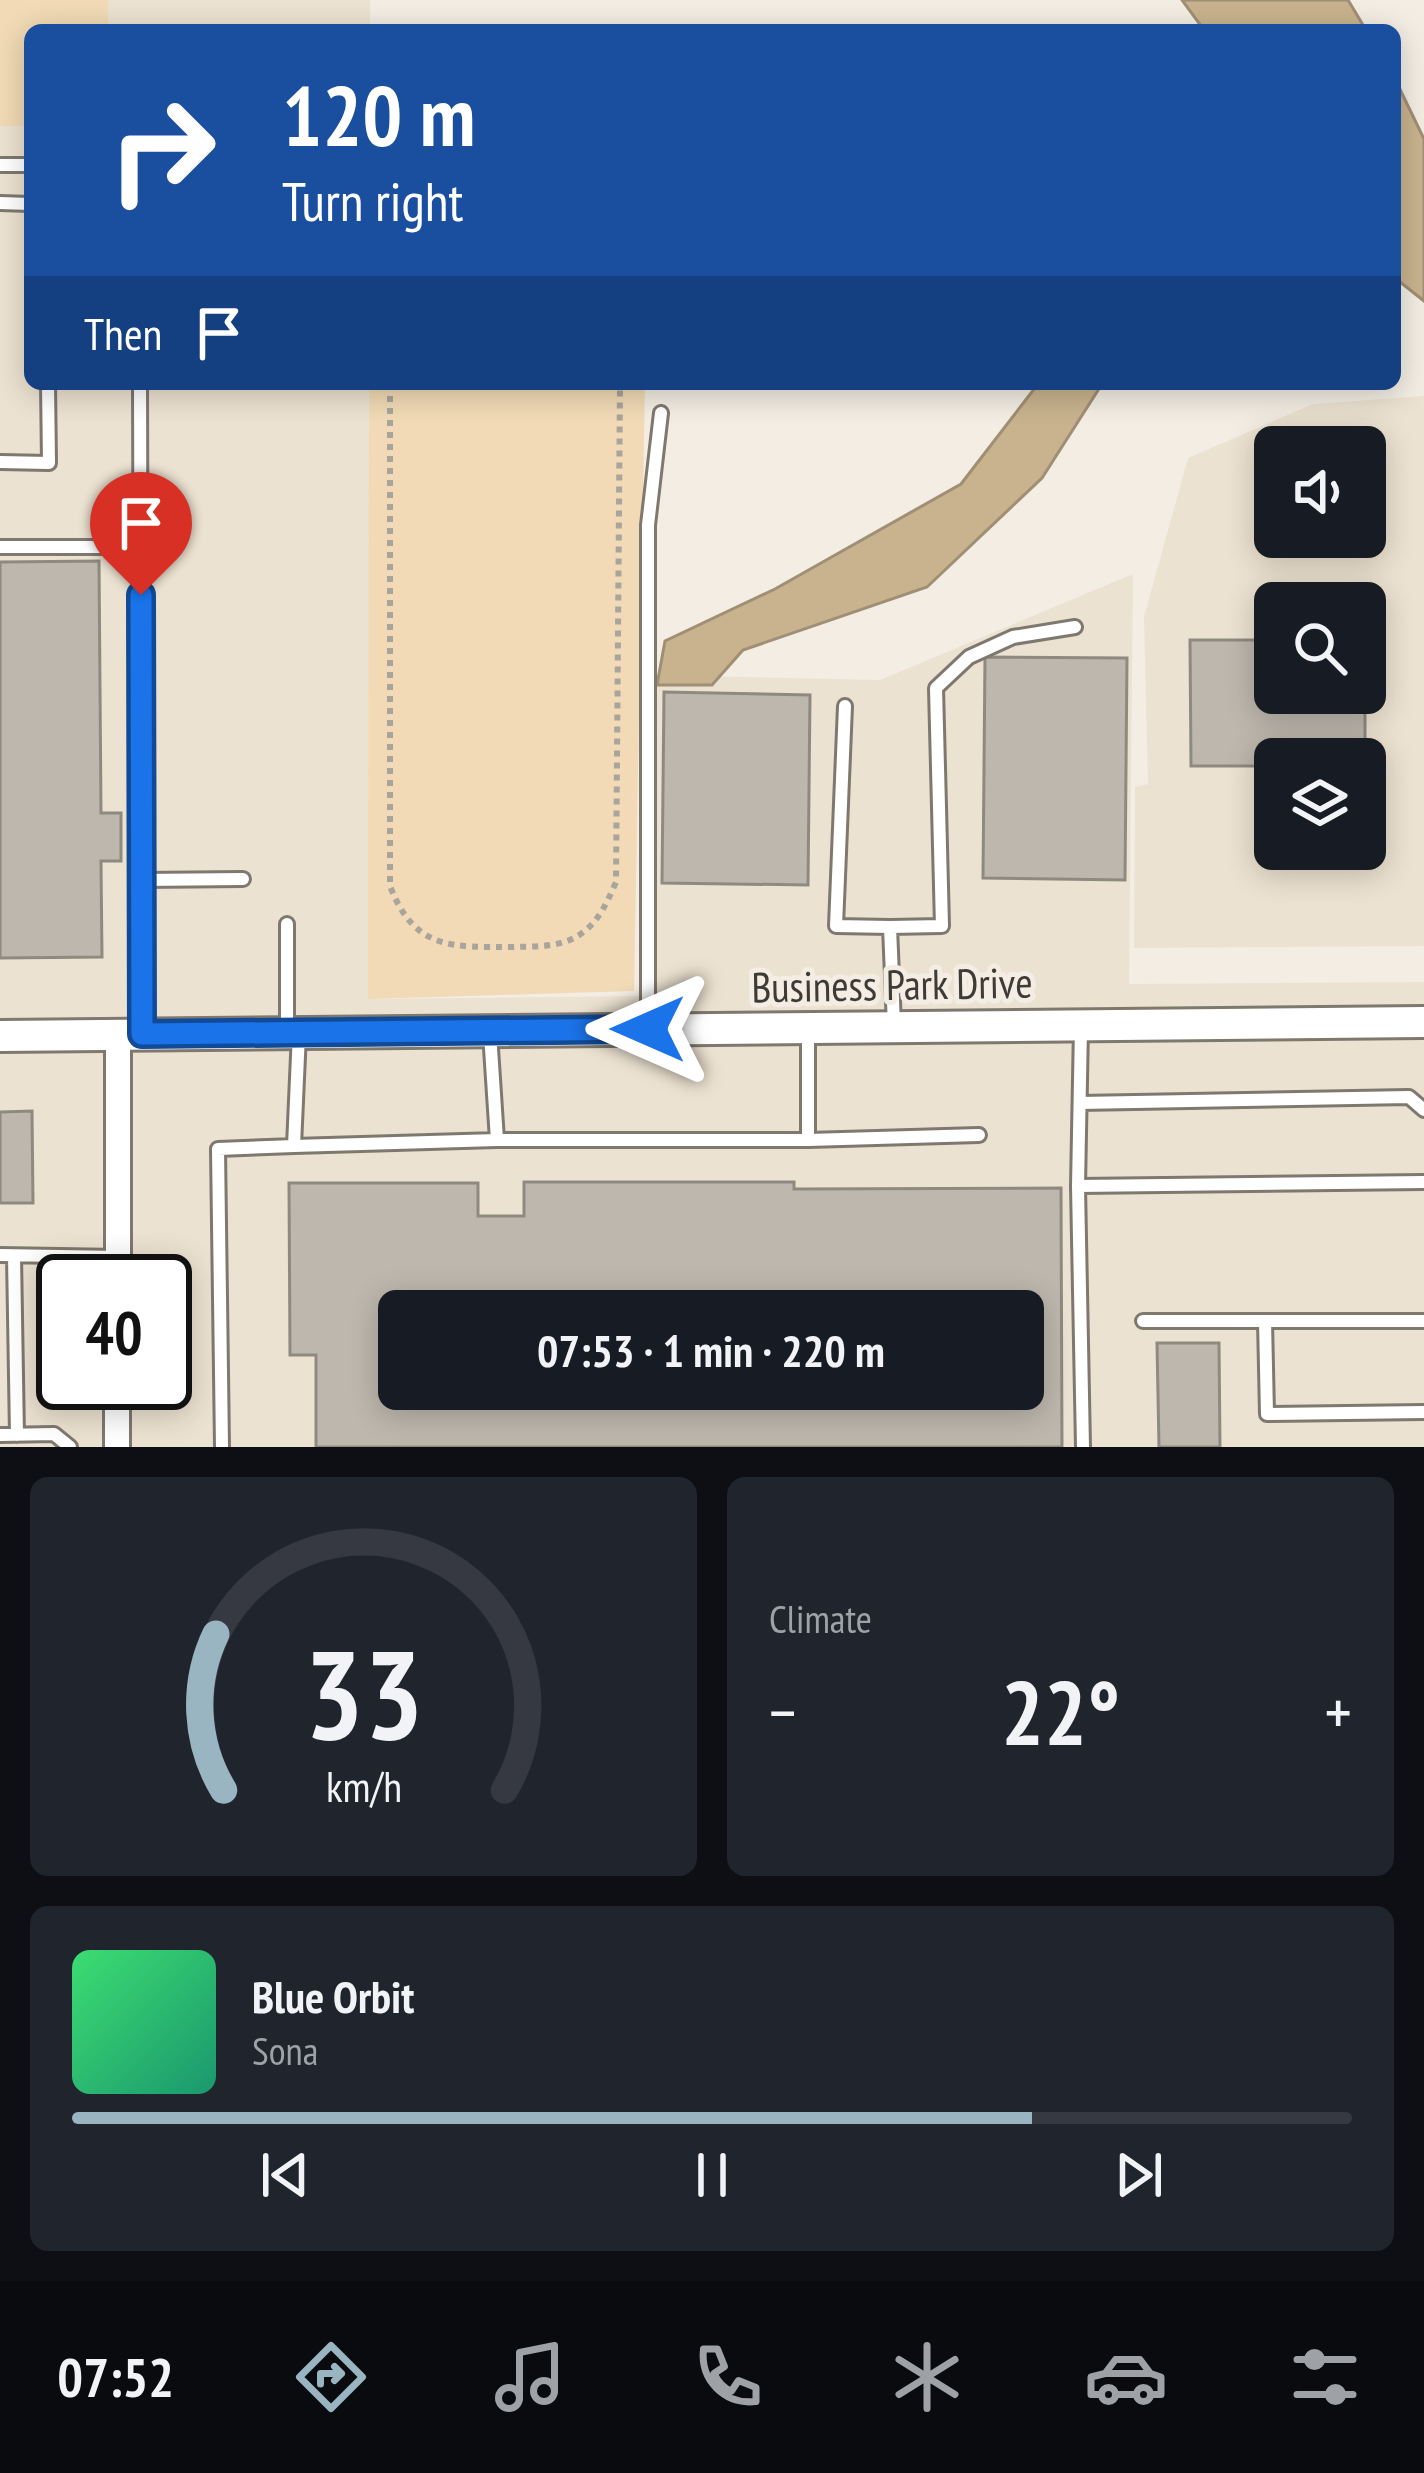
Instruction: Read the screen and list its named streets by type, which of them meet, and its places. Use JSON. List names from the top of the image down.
{
  "streets": {
    "street": ["Business Park Drive"]
  },
  "page": {
    "turn": ["120 m", "Turn right"],
    "then": "Then",
    "limit": "40",
    "trip": "07:53 · 1 min · 220 m",
    "tile": "Climate",
    "heat": ["−", "22°", "+"],
    "song": ["Blue Orbit", "Sona"],
    "tabs": "07:52",
    "gauge": ["33", "km/h"]
  }
}
